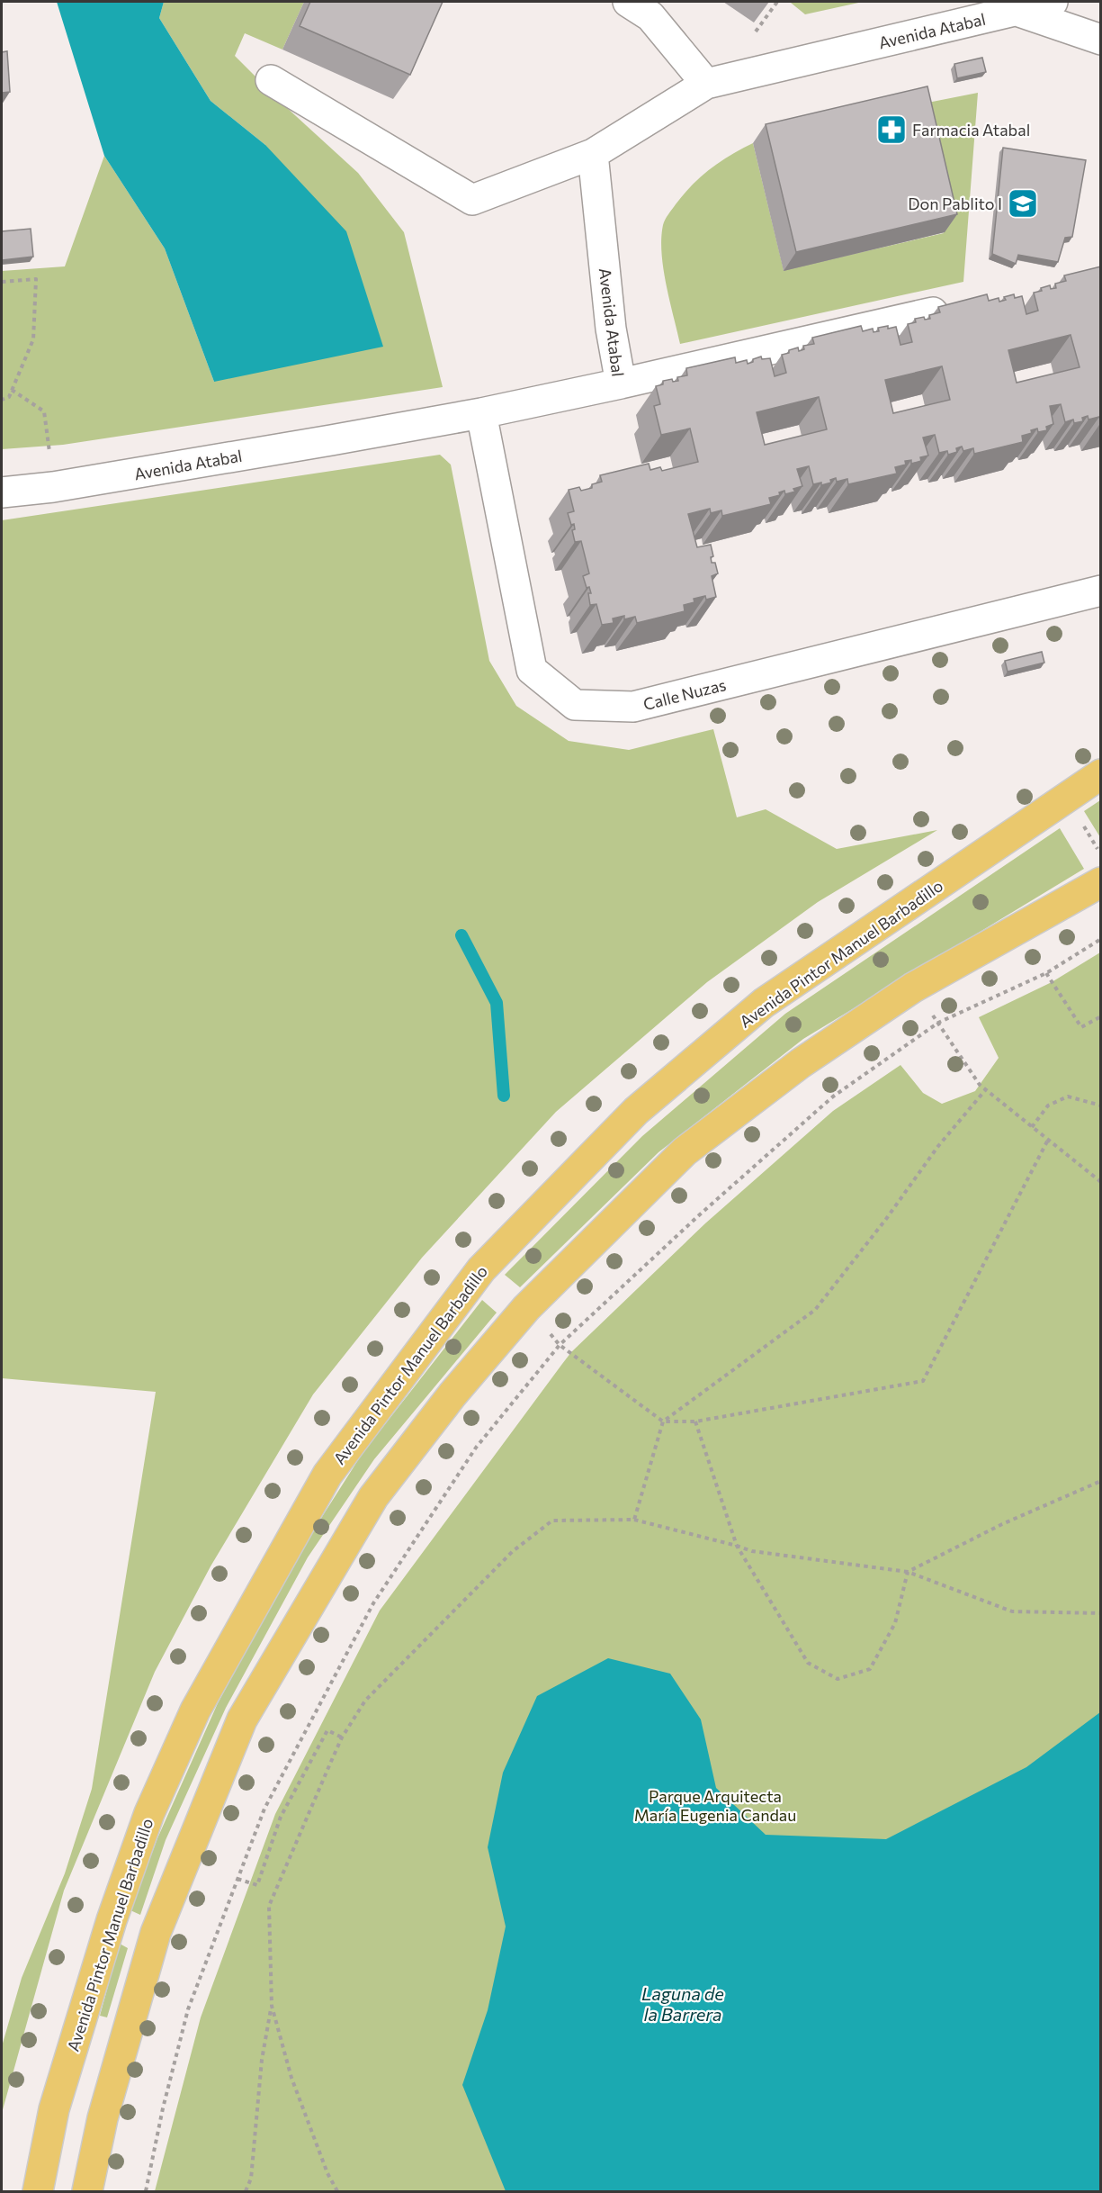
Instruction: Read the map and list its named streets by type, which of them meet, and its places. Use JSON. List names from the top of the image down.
{
  "streets": {
    "main road": ["Avenida Pintor Manuel Barbadillo"],
    "street": ["Avenida Atabal", "Calle Nuzas"]
  },
  "crossings": [
    ["Avenida Atabal", "Calle Nuzas"]
  ],
  "water": ["Laguna de la Barrera"],
  "parks": ["Parque Arquitecta María Eugenia Candau"],
  "places": {
    "pharmacy": ["Farmacia Atabal"],
    "school or university": ["Don Pablito I"]
  }
}
